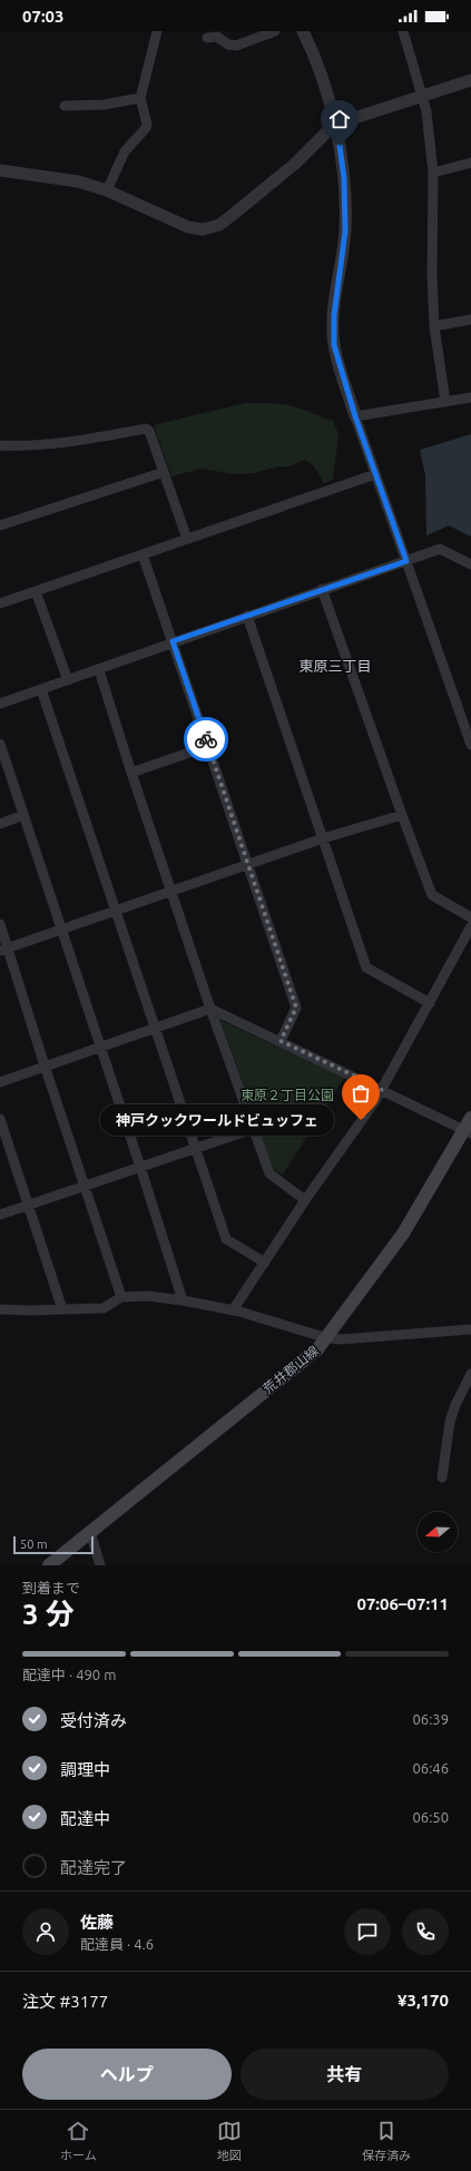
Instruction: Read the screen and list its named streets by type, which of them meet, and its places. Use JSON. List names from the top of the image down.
{
  "streets": {
    "main road": ["荒井郡山線"]
  },
  "districts": ["東原三丁目"],
  "parks": ["東原２丁目公園"],
  "places": ["神戸クックワールドビュッフェ"],
  "scale_bar": "50 m",
  "north": "left",
  "page": {
    "status": "07:03",
    "bubble": "神戸クックワールドビュッフェ",
    "scale": "50 m",
    "heading": ["3 分", "到着まで", "07:06–07:11"],
    "panel": [
      "佐藤",
      "配達員 · 4.6",
      "注文 #3177",
      "¥3,170"
    ],
    "bar": "配達中 · 490 m",
    "list": [
      ["受付済み", "06:39"],
      ["調理中", "06:46"],
      ["配達中", "06:50"],
      "配達完了"
    ],
    "buttons": ["ヘルプ", "共有"],
    "tabs": ["ホーム", "地図", "保存済み"]
  }
}
